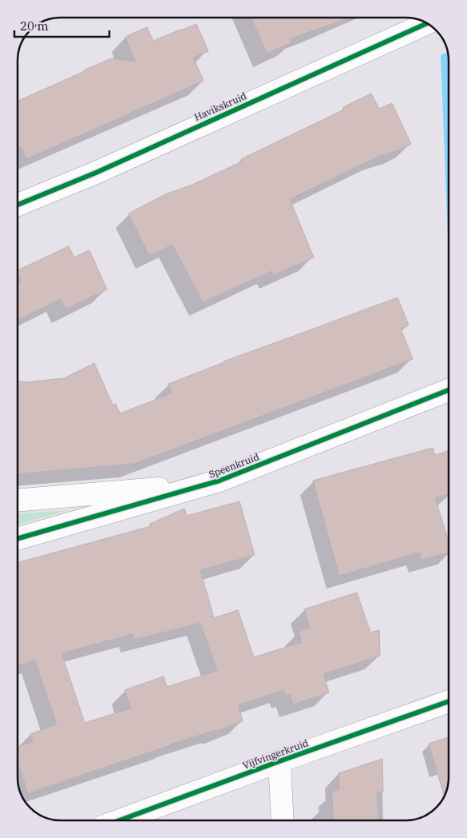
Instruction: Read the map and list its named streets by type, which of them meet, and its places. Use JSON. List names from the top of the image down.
{
  "streets": {
    "street": ["Havikskruid", "Speenkruid", "Vijfvingerkruid"]
  },
  "scale_bar": "20 m"
}
